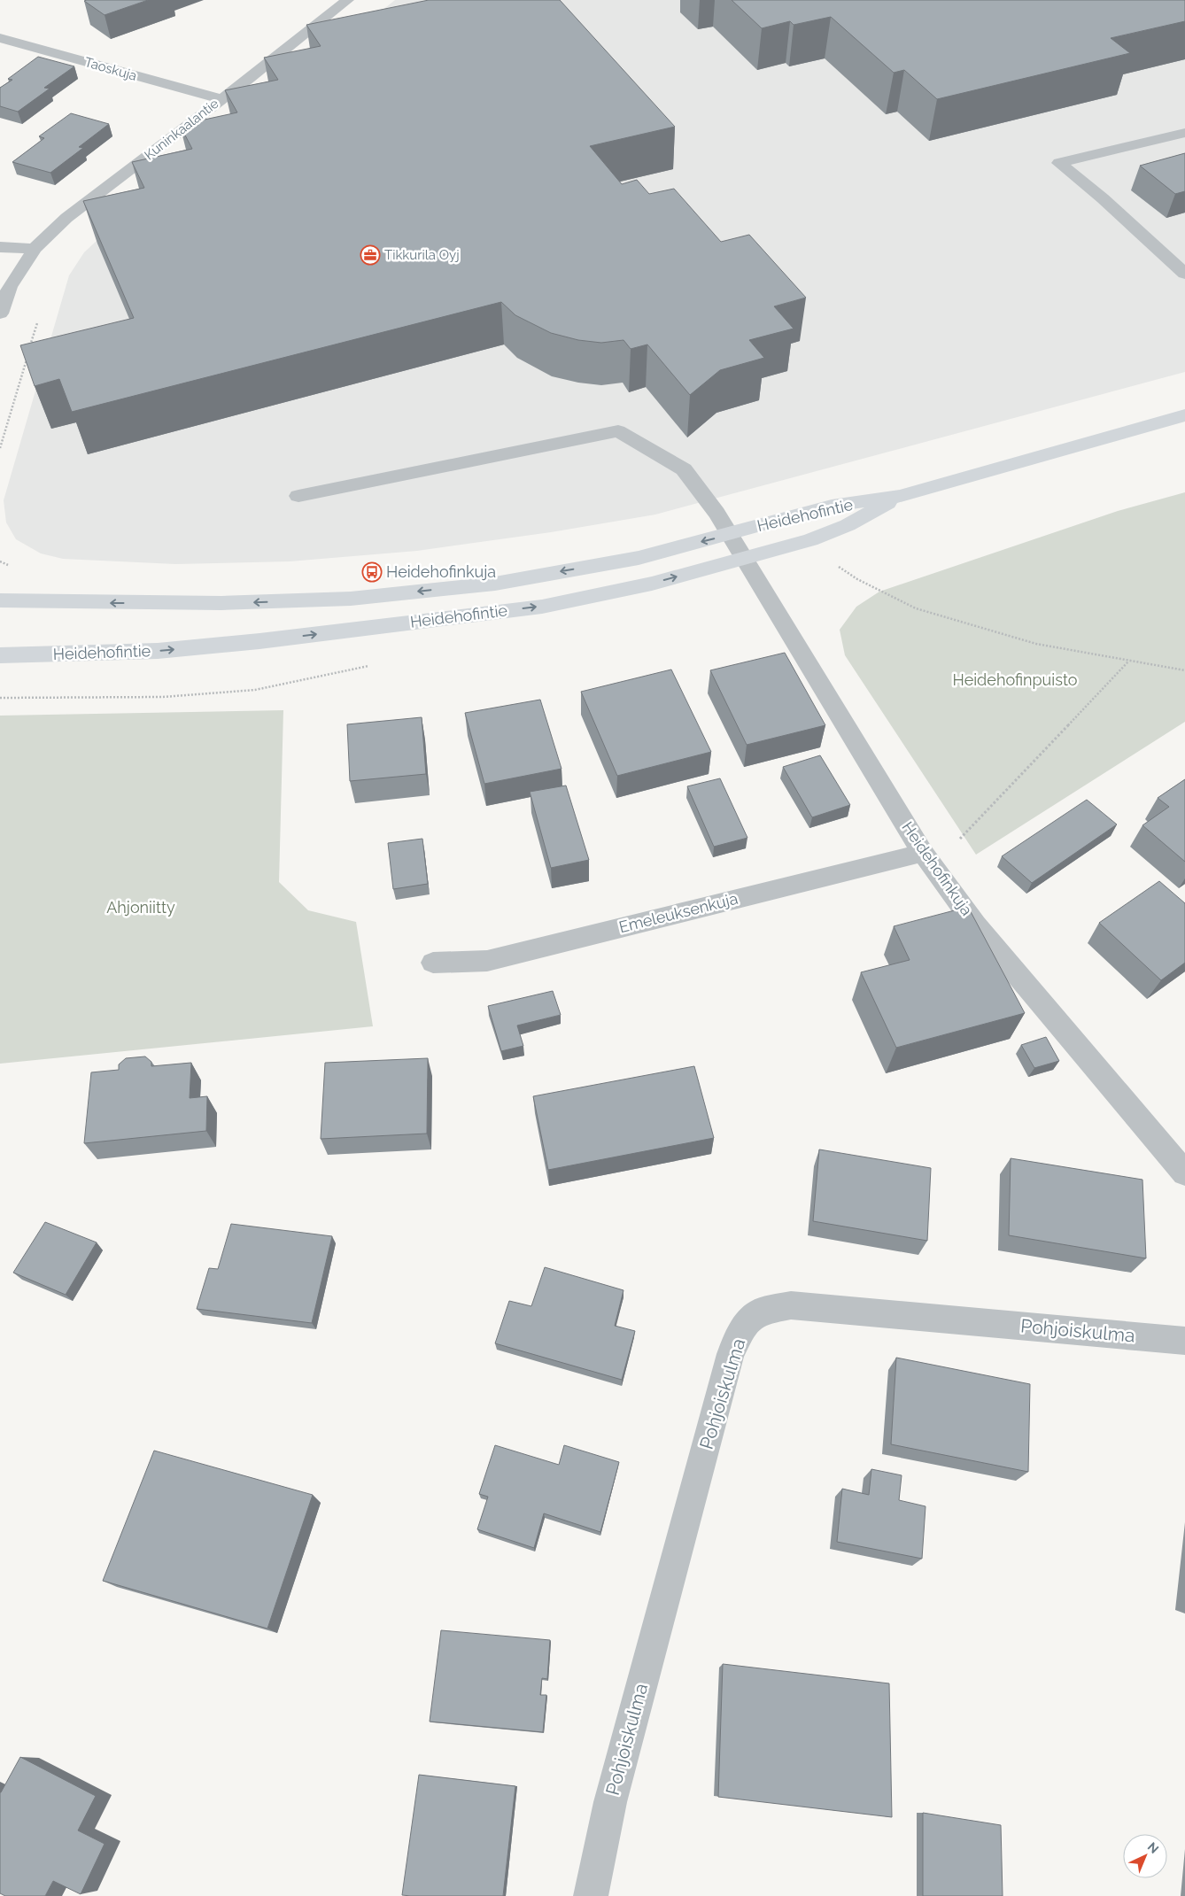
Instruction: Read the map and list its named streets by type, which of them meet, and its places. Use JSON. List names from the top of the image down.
{
  "streets": {
    "main road": ["Heidehofintie"],
    "street": [
      "Taoskuja",
      "Kuninkaalantie",
      "Heidehofinkuja",
      "Emeleuksenkuja",
      "Pohjoiskulma"
    ]
  },
  "crossings": [
    ["Taoskuja", "Kuninkaalantie"],
    ["Heidehofintie", "Heidehofinkuja"],
    ["Heidehofinkuja", "Emeleuksenkuja"]
  ],
  "parks": ["Heidehofinpuisto", "Ahjoniitty"],
  "places": {
    "office": ["Tikkurila Oyj"],
    "bus stop": ["Heidehofinkuja"]
  },
  "north": "top right"
}
